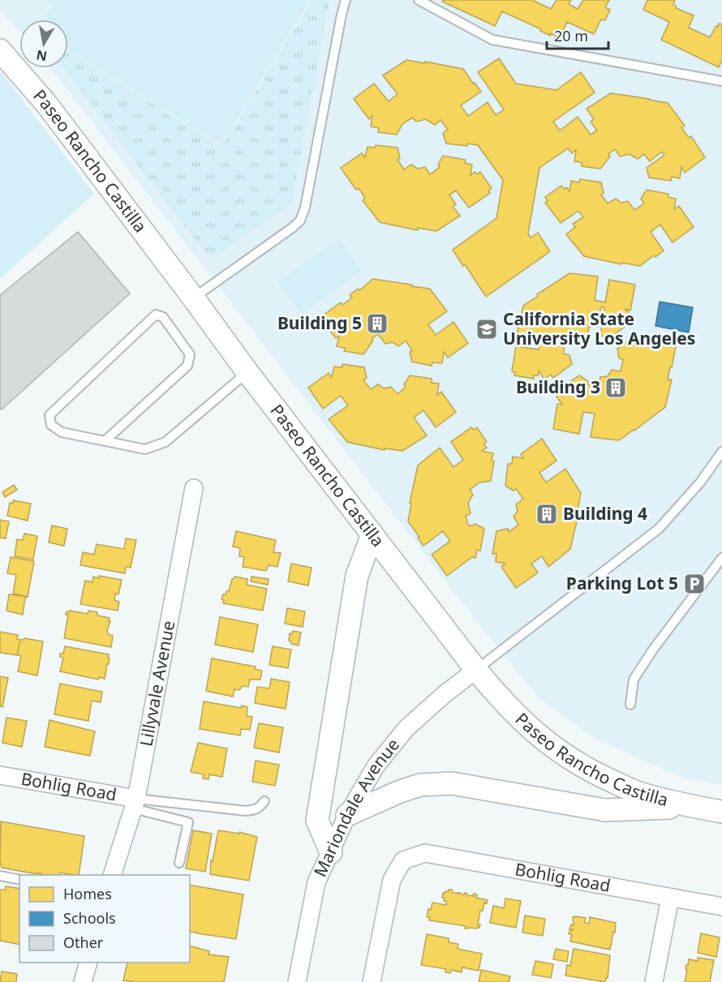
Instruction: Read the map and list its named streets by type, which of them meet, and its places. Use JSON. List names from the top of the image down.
{
  "streets": {
    "street": [
      "Paseo Rancho Castilla",
      "Lillyvale Avenue",
      "Bohlig Road",
      "Mariondale Avenue"
    ]
  },
  "crossings": [
    ["Paseo Rancho Castilla", "Mariondale Avenue"],
    ["Lillyvale Avenue", "Bohlig Road"]
  ],
  "places": {
    "building": ["Building 5", "Building 3", "Building 4"],
    "school or university": ["California State University Los Angeles"],
    "parking": ["Parking Lot 5"]
  },
  "legend": ["Homes", "Schools", "Other"],
  "scale_bar": "20 m",
  "north": "bottom"
}
